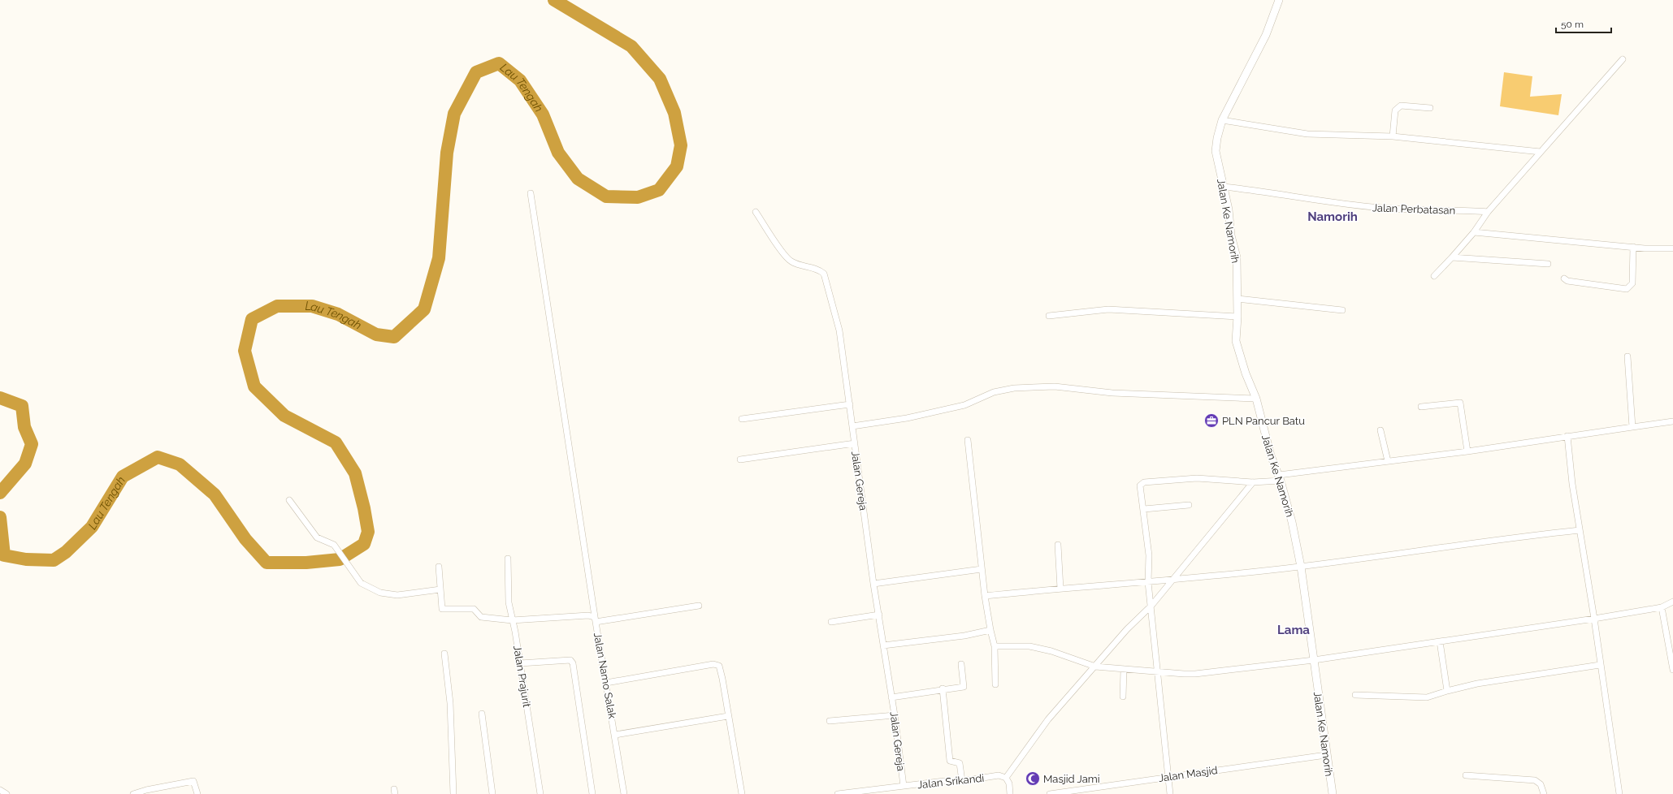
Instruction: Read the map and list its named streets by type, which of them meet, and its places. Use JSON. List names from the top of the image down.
{
  "streets": {
    "street": [
      "Jalan Perbatasan",
      "Jalan Ke Namorih",
      "Jalan Gereja",
      "Jalan Namo Salak",
      "Jalan Prajurit",
      "Jalan Masjid",
      "Jalan Srikandi"
    ]
  },
  "crossings": [
    ["Jalan Perbatasan", "Jalan Ke Namorih"],
    ["Jalan Ke Namorih", "Jalan Masjid"],
    ["Jalan Gereja", "Jalan Srikandi"]
  ],
  "districts": ["Namorih", "Lama"],
  "water": ["Lau Tengah"],
  "places": {
    "office": ["PLN Pancur Batu"],
    "mosque": ["Masjid Jami"]
  },
  "scale_bar": "50 m"
}
